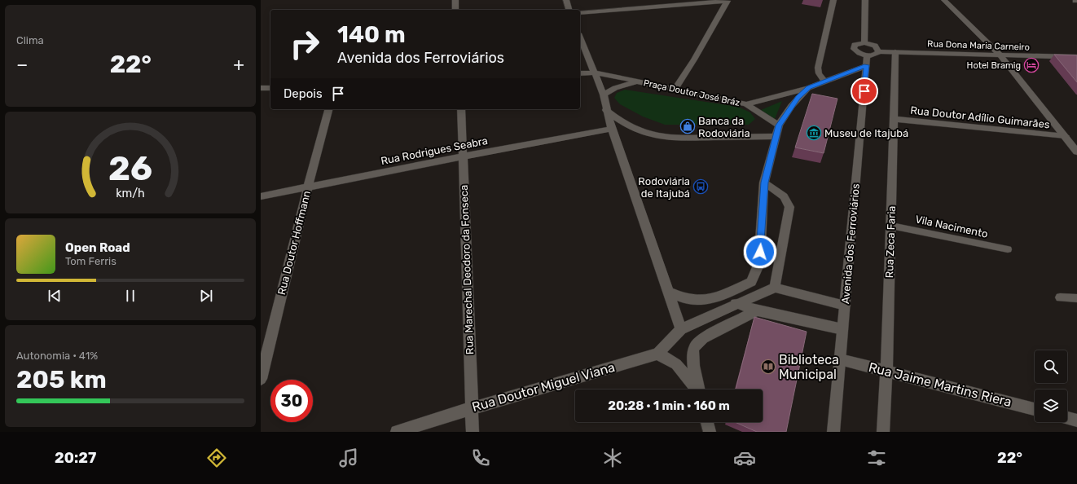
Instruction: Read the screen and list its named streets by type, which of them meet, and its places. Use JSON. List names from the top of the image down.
{
  "streets": {
    "street": [
      "Rua Dona Maria Carneiro",
      "Praça Doutor José Bráz",
      "Rua Doutor Adílio Guimarães",
      "Rua Rodrigues Seabra",
      "Rua Zeca Faria",
      "Rua Doutor Hoffmann",
      "Avenida dos Ferroviários",
      "Rua Marechal Deodoro da Fonseca",
      "Rua Jaime Martins Riera",
      "Rua Doutor Miguel Viana"
    ],
    "lane": ["Vila Nacimento"]
  },
  "crossings": [
    ["Rua Dona Maria Carneiro", "Praça Doutor José Bráz"],
    ["Rua Dona Maria Carneiro", "Rua Zeca Faria"],
    ["Praça Doutor José Bráz", "Avenida dos Ferroviários"],
    ["Rua Doutor Adílio Guimarães", "Rua Zeca Faria"],
    ["Rua Rodrigues Seabra", "Rua Doutor Hoffmann"],
    ["Rua Rodrigues Seabra", "Rua Marechal Deodoro da Fonseca"],
    ["Vila Nacimento", "Rua Zeca Faria"],
    ["Rua Zeca Faria", "Rua Jaime Martins Riera"],
    ["Avenida dos Ferroviários", "Rua Jaime Martins Riera"],
    ["Rua Marechal Deodoro da Fonseca", "Rua Doutor Miguel Viana"]
  ],
  "places": {
    "hotel": ["Hotel Bramig"],
    "shop": ["Banca da Rodoviária"],
    "museum": ["Museu de Itajubá"],
    "bus stop": ["Rodoviária de Itajubá"],
    "library": ["Biblioteca Municipal"]
  },
  "page": {
    "tile": [
      "Clima",
      ["Autonomia · 41%", "205 km"]
    ],
    "turn": ["140 m", "Avenida dos Ferroviários"],
    "heat": ["−", "22°", "+"],
    "then": "Depois",
    "song": ["Open Road", "Tom Ferris"],
    "limit": "30",
    "trip": "20:28 · 1 min · 160 m",
    "tabs": ["20:27", "22°"],
    "gauge": ["26", "km/h"]
  }
}
